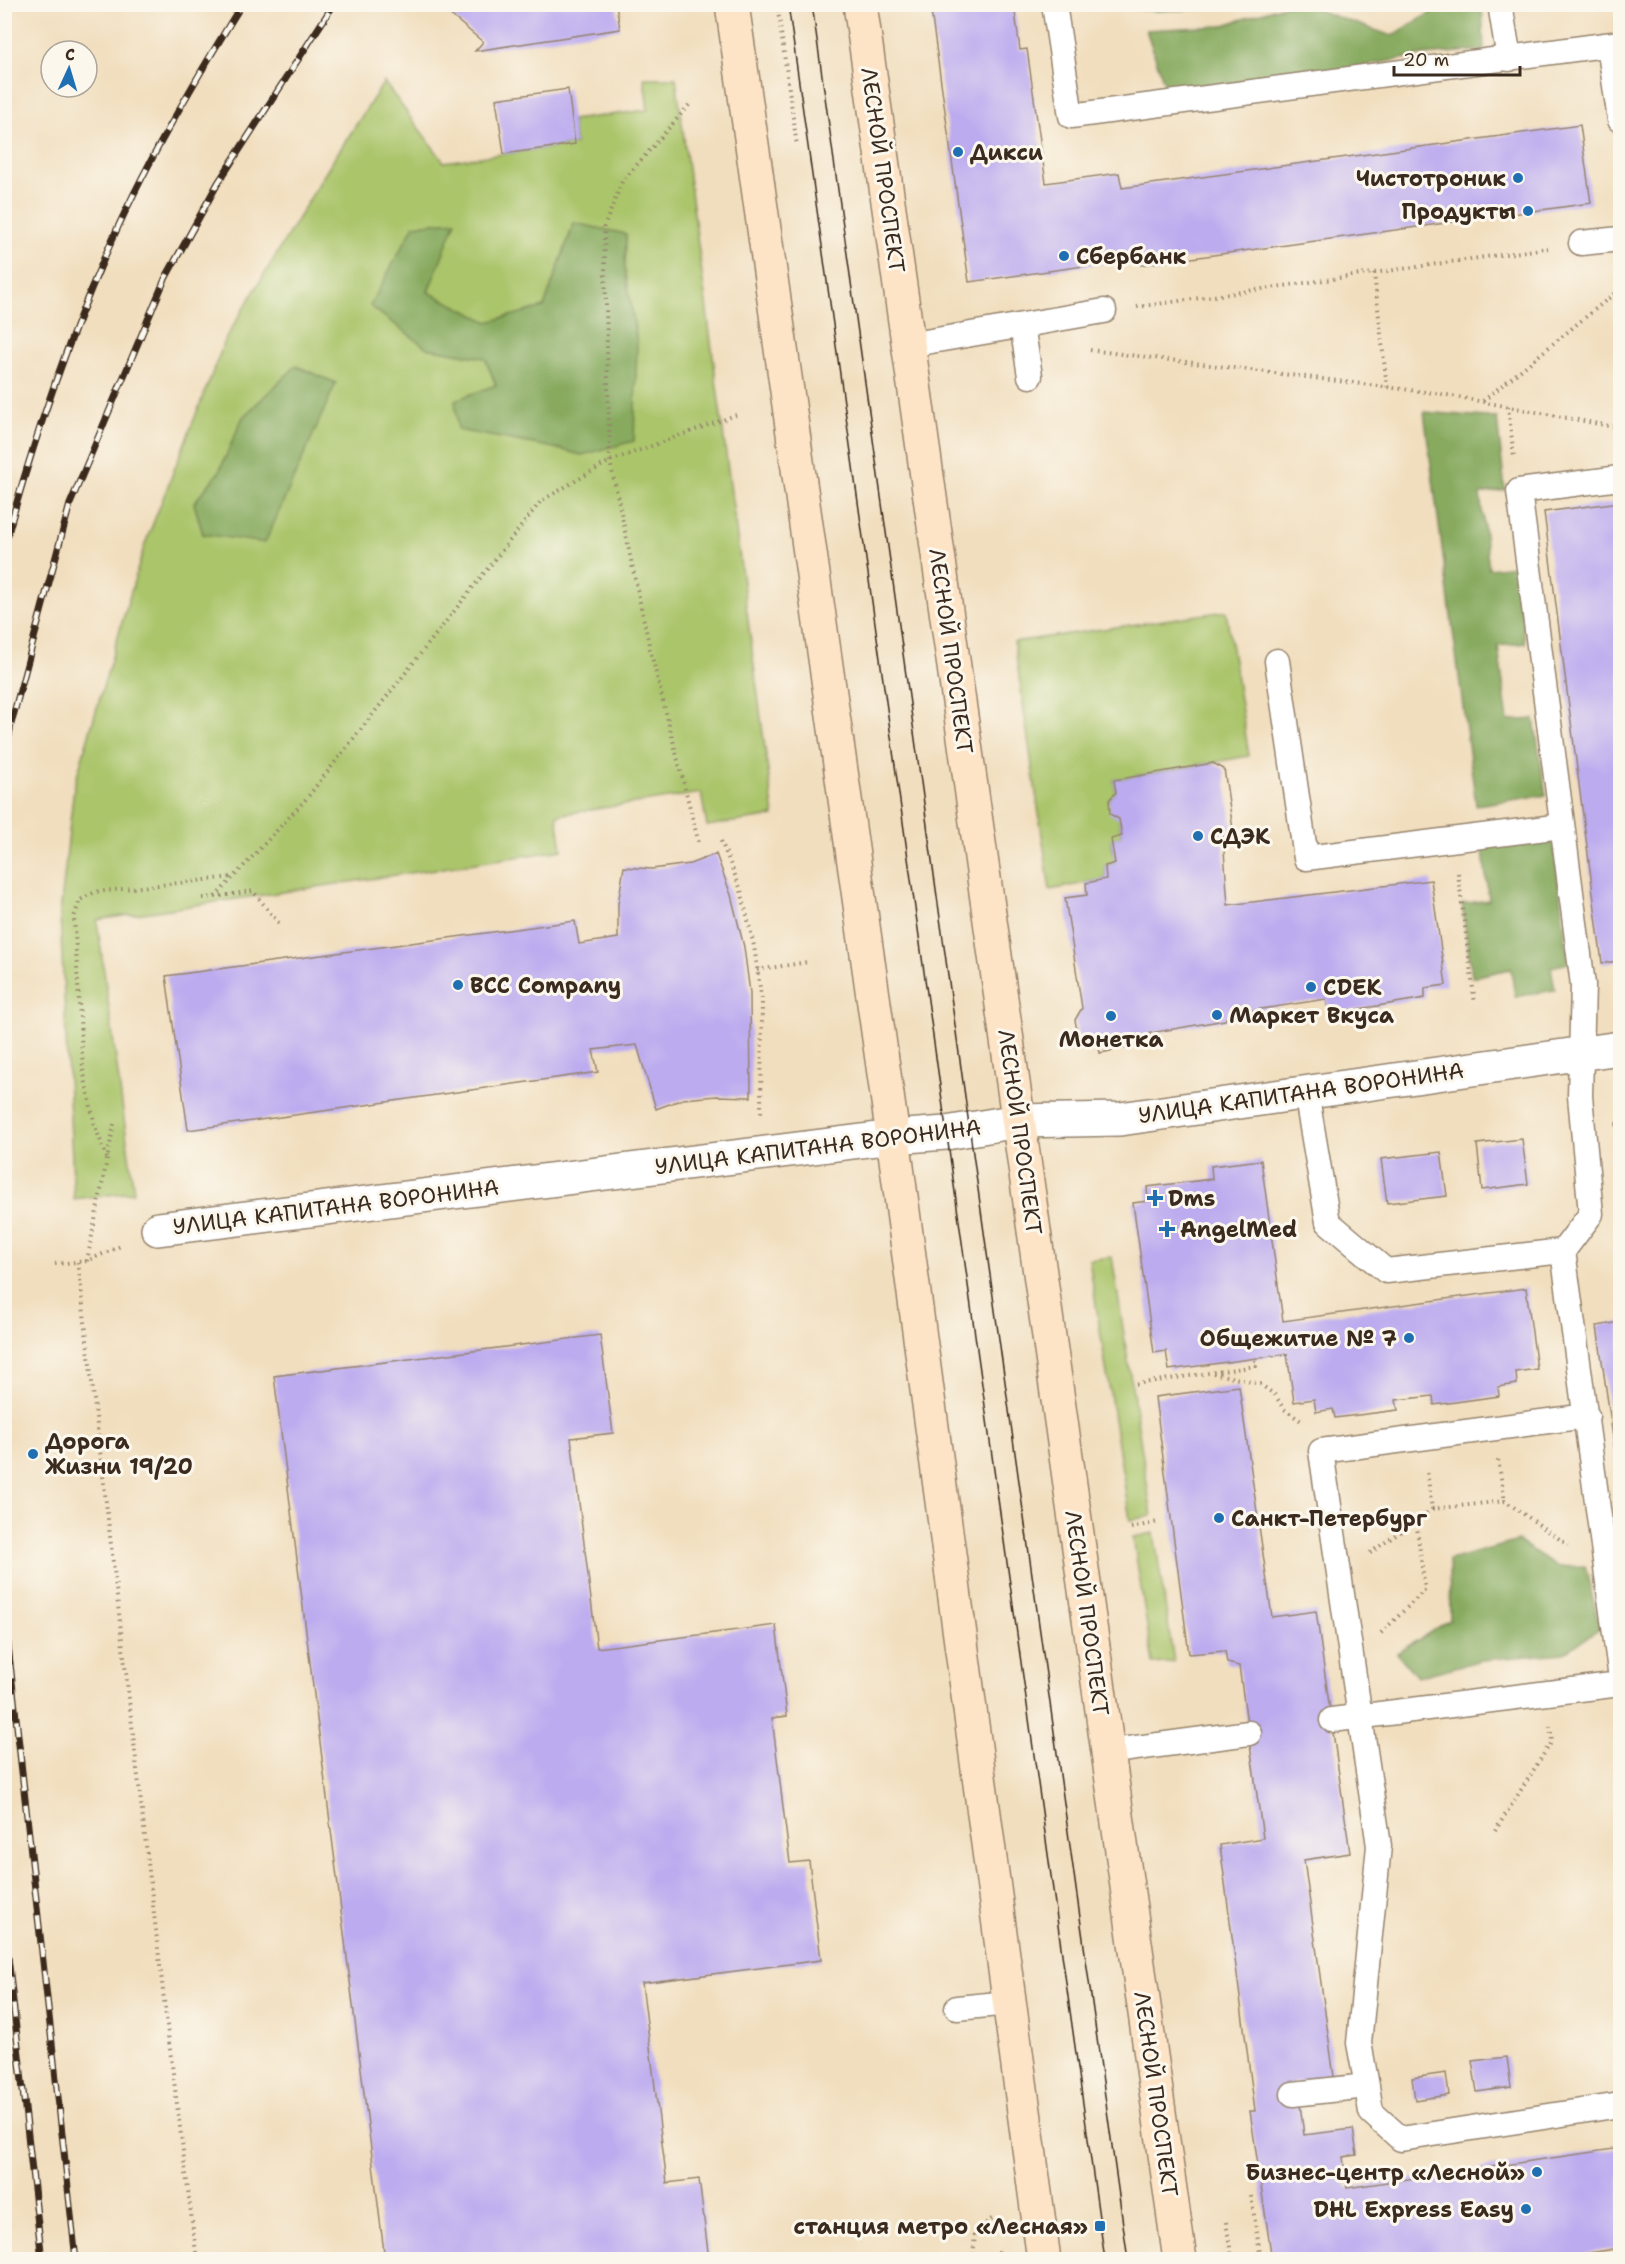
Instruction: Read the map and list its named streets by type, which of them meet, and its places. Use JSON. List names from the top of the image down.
{
  "streets": {
    "main road": ["ЛЕСНОЙ ПРОСПЕКТ"],
    "street": ["УЛИЦА КАПИТАНА ВОРОНИНА"]
  },
  "crossings": [
    ["ЛЕСНОЙ ПРОСПЕКТ", "УЛИЦА КАПИТАНА ВОРОНИНА"]
  ],
  "places": {
    "other": [
      "Дикси",
      "Чистотроник",
      "Продукты",
      "Сбербанк",
      "СДЭК",
      "BCC Company",
      "CDEK",
      "Маркет Вкуса",
      "Монетка",
      "Общежитие № 7",
      "Дорога Жизни 19/20",
      "Санкт-Петербург",
      "Бизнес-центр «Лесной»",
      "DHL Express Easy"
    ],
    "health": ["Dms", "AngelMed"],
    "transit": ["станция метро «Лесная»"]
  },
  "scale_bar": "20 m",
  "north": "top"
}
